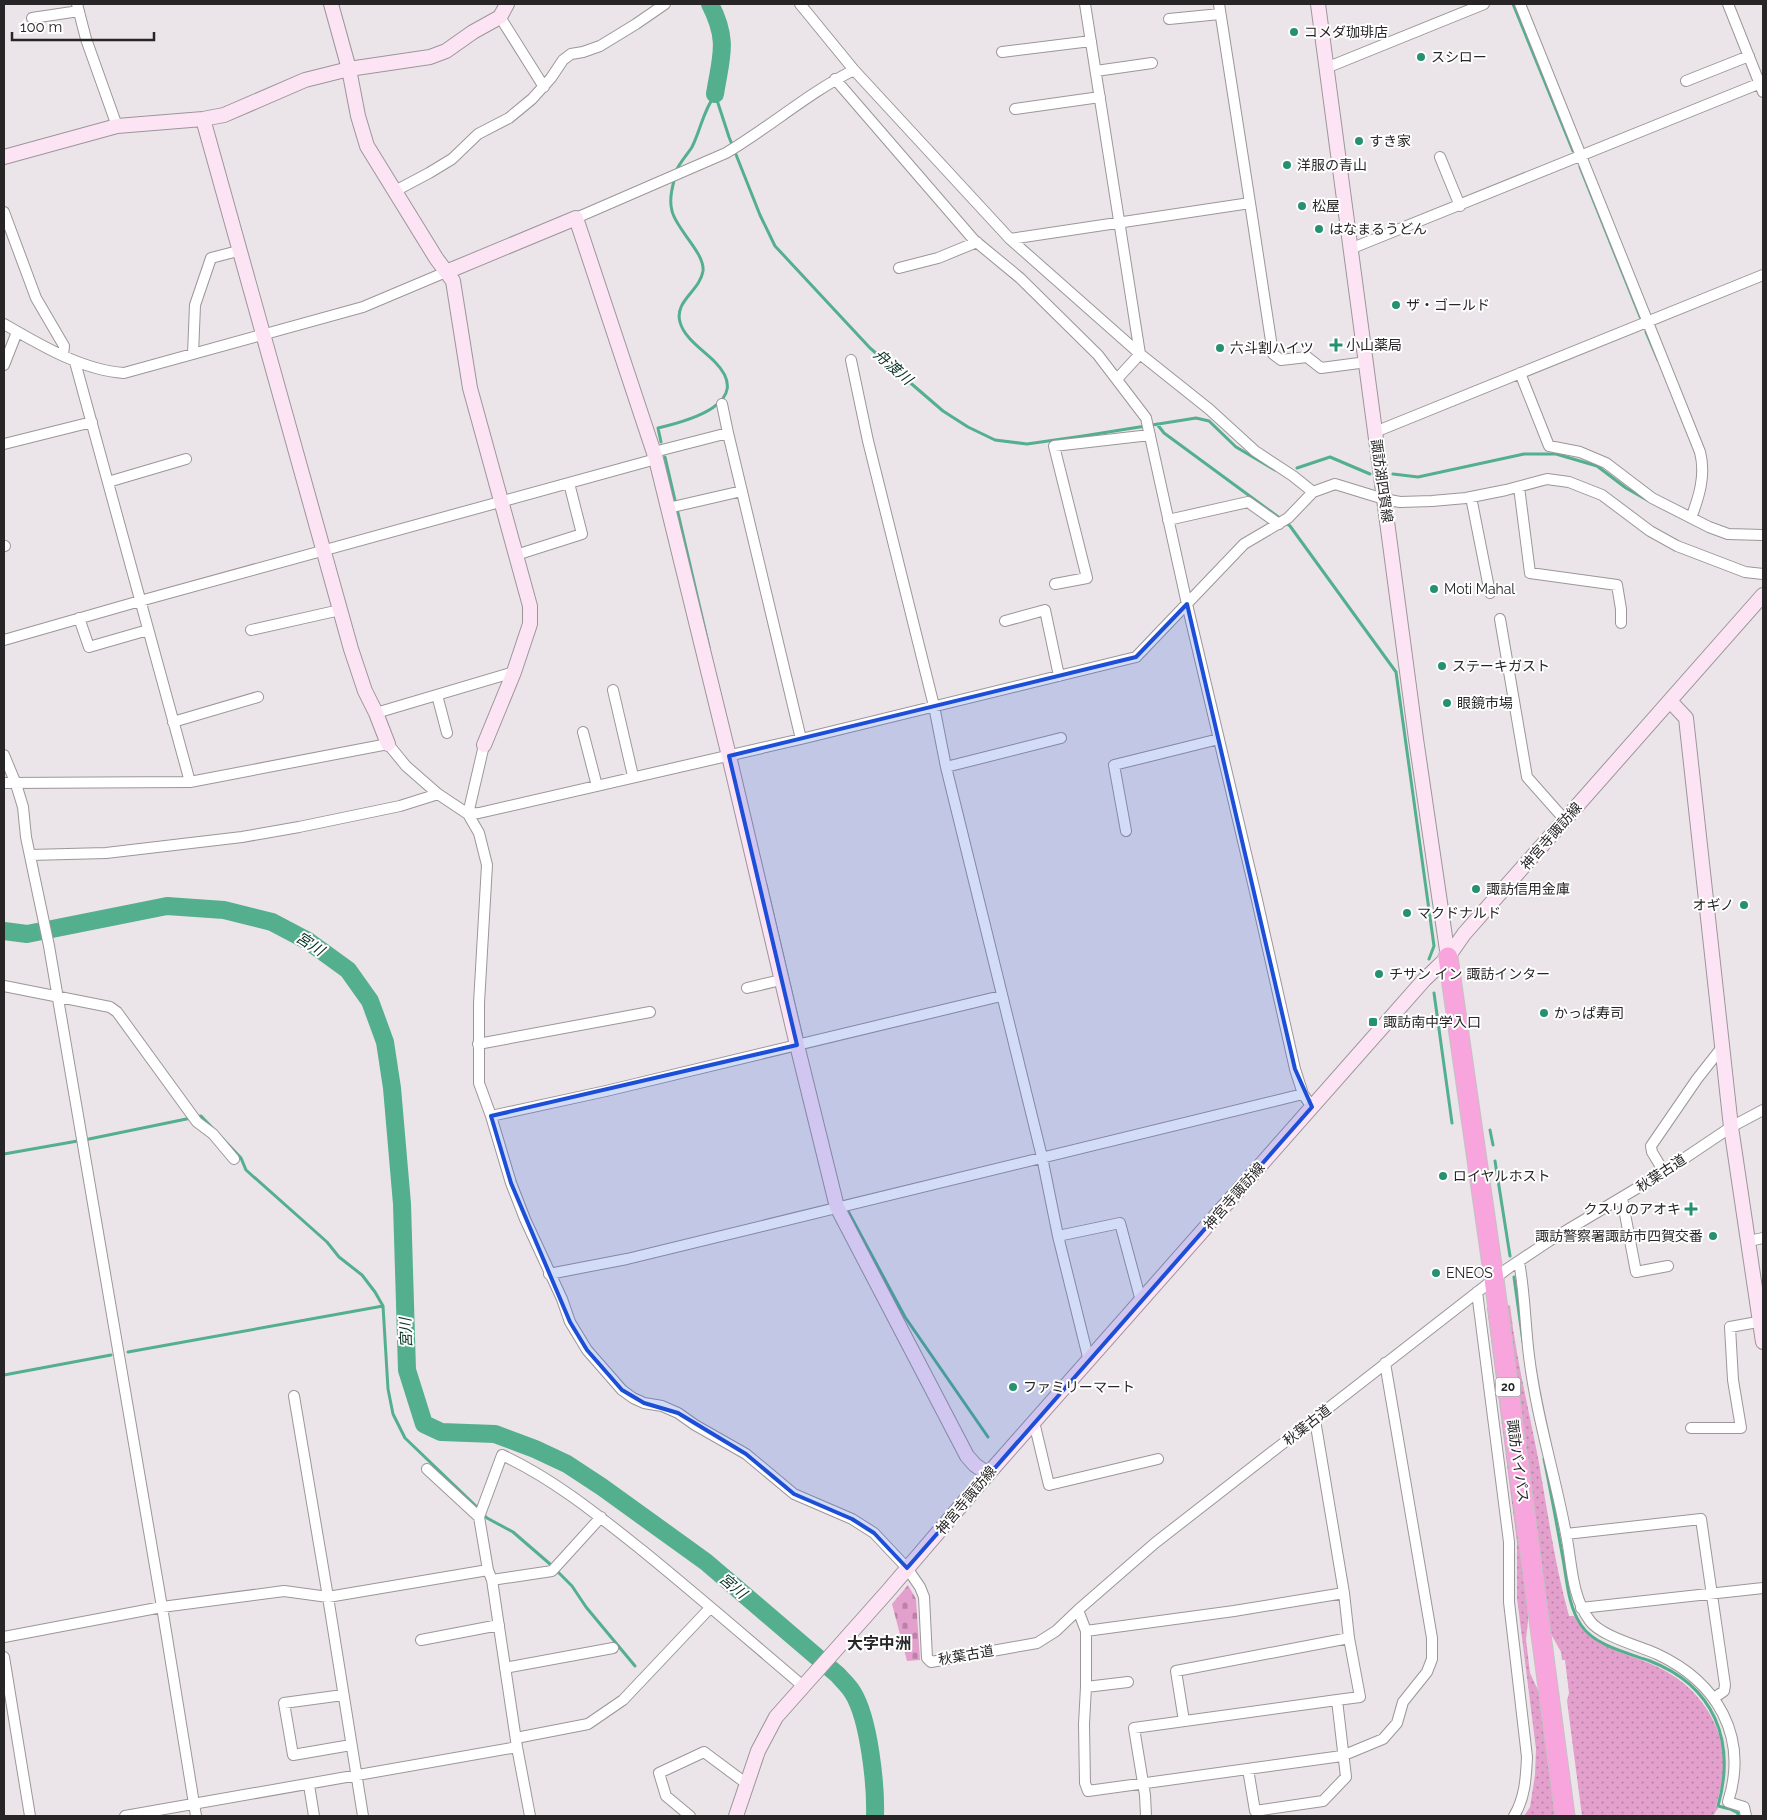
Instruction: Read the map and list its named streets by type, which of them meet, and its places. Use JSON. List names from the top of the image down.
{
  "streets": {
    "highway": ["20", "諏訪バイパス"],
    "street": ["諏訪湖四賀線", "神宮寺諏訪線", "秋葉古道"]
  },
  "crossings": [
    ["諏訪湖四賀線", "神宮寺諏訪線"],
    ["諏訪湖四賀線", "諏訪バイパス"],
    ["神宮寺諏訪線", "秋葉古道"],
    ["神宮寺諏訪線", "諏訪バイパス"],
    ["秋葉古道", "諏訪バイパス"]
  ],
  "districts": ["大字中洲"],
  "water": ["舟渡川", "宮川"],
  "places": {
    "other": [
      "コメダ珈琲店",
      "スシロー",
      "すき家",
      "洋服の青山",
      "松屋",
      "はなまるうどん",
      "ザ・ゴールド",
      "六斗割ハイツ",
      "Moti Mahal",
      "ステーキガスト",
      "眼鏡市場",
      "諏訪信用金庫",
      "オギノ",
      "マクドナルド",
      "チサン イン 諏訪インター",
      "かっぱ寿司",
      "ロイヤルホスト",
      "諏訪警察署諏訪市四賀交番",
      "ENEOS",
      "ファミリーマート"
    ],
    "health": ["小山薬局", "クスリのアオキ"],
    "transit": ["諏訪南中学入口"]
  },
  "scale_bar": "100 m"
}
